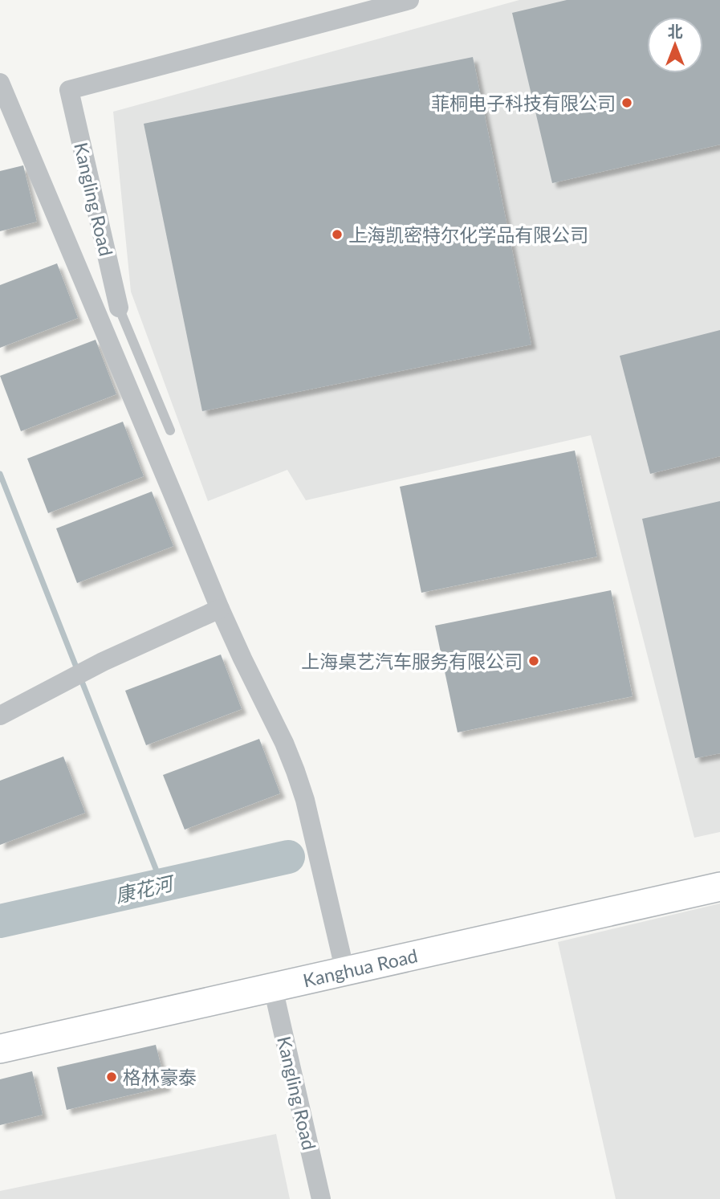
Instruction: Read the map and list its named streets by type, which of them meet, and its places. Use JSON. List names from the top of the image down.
{
  "streets": {
    "street": ["Kangling Road", "Kanghua Road"]
  },
  "crossings": [
    ["Kangling Road", "Kanghua Road"]
  ],
  "water": ["康花河"],
  "places": [
    "菲桐电子科技有限公司",
    "上海凯密特尔化学品有限公司",
    "上海桌艺汽车服务有限公司",
    "格林豪泰"
  ],
  "north": "top"
}
